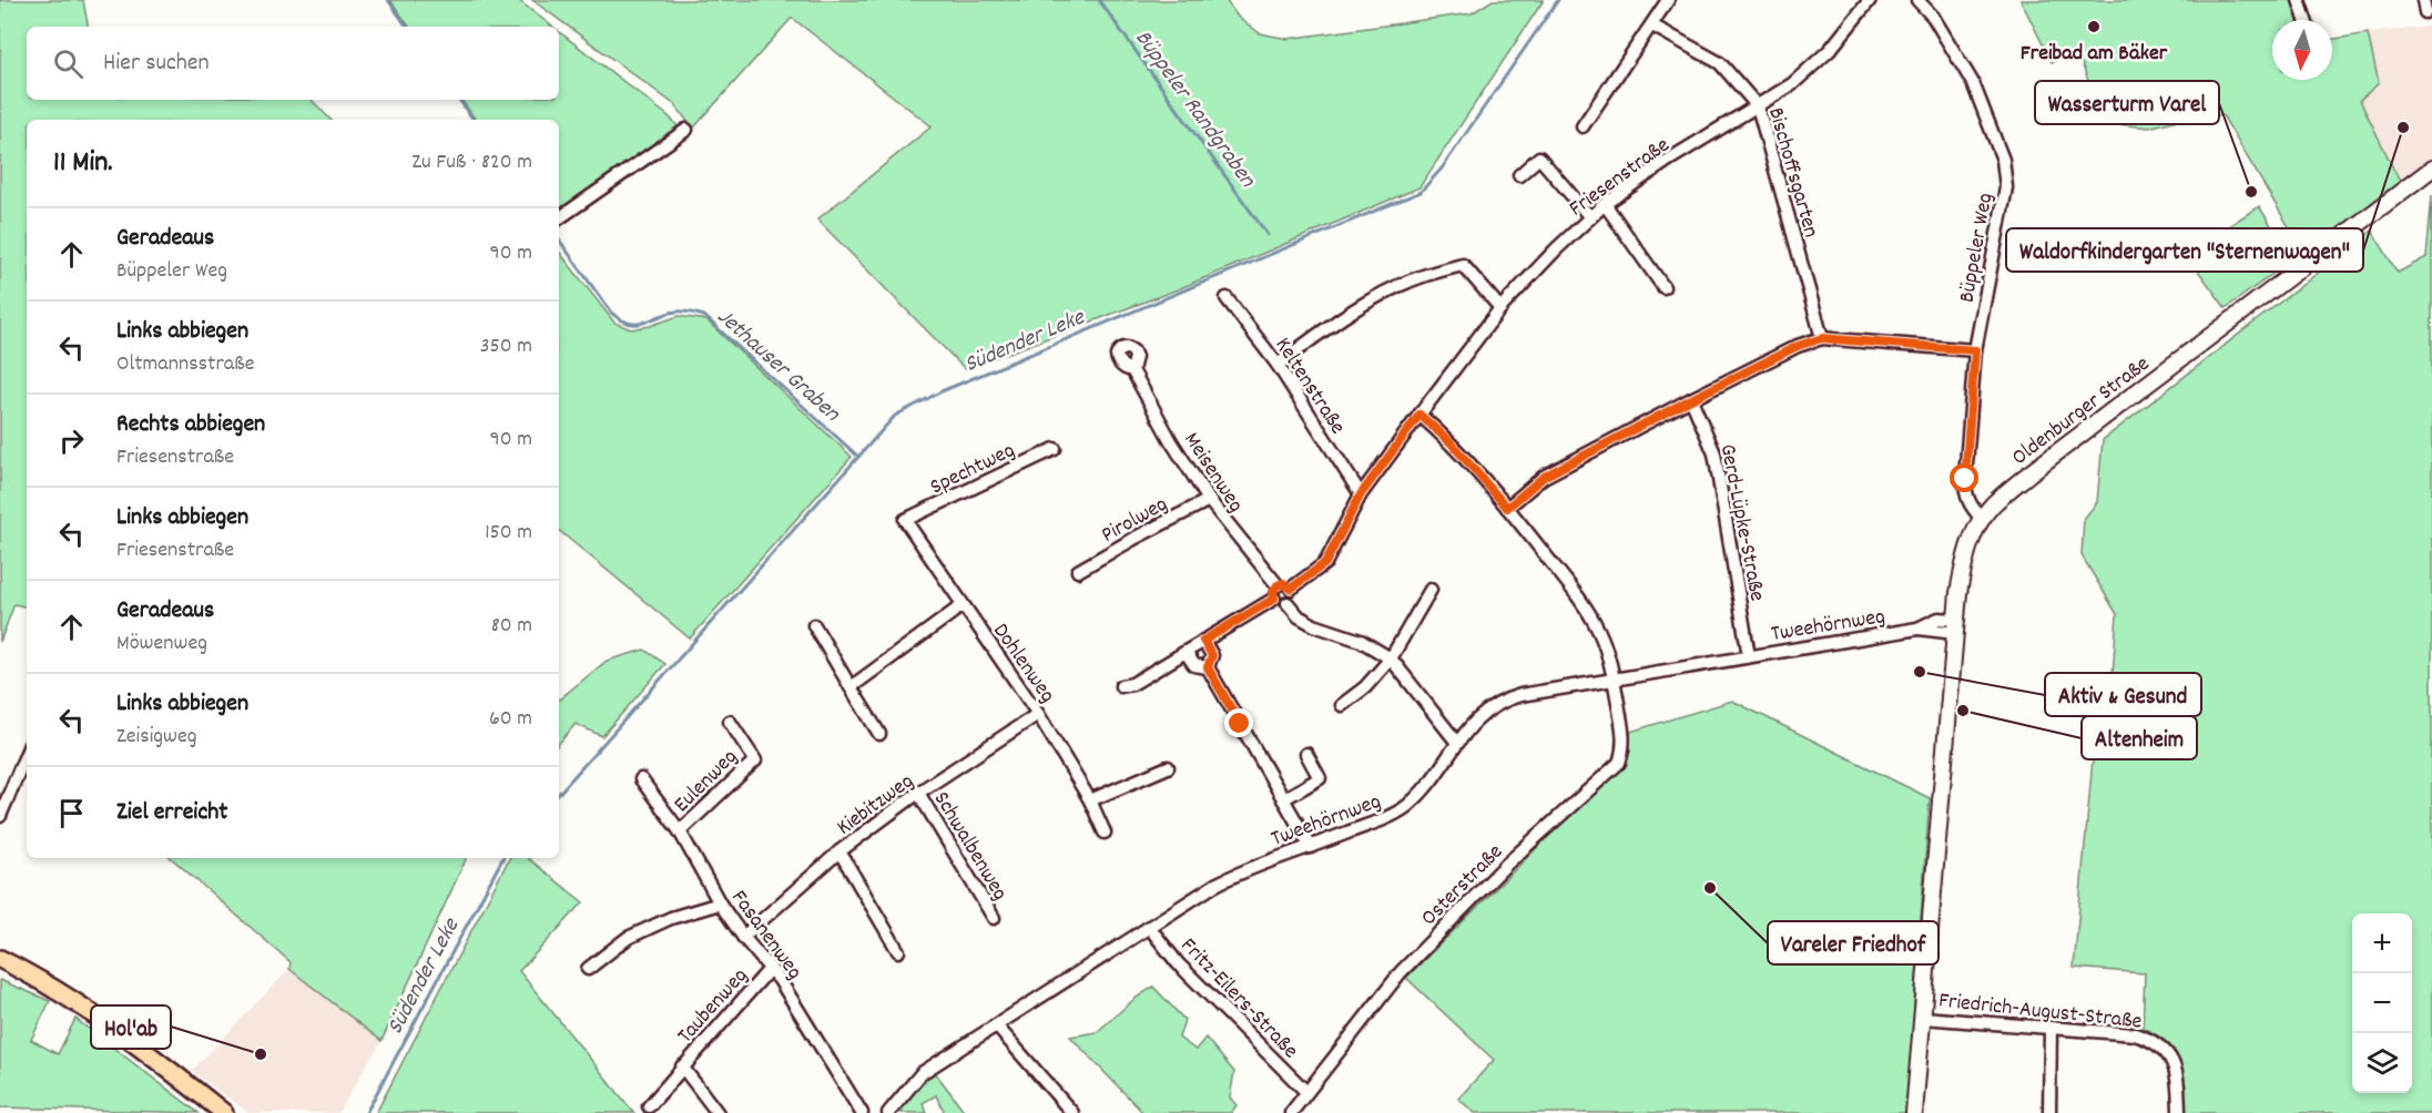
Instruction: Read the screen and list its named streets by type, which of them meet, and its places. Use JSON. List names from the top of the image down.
{
  "streets": {
    "main road": ["Oldenburger Straße"],
    "street": [
      "Bischoffsgarten",
      "Friesenstraße",
      "Büppeler Weg",
      "Keltenstraße",
      "Spechtweg",
      "Meisenweg",
      "Pirolweg",
      "Gerd-Lüpke-Straße",
      "Tweehörnweg",
      "Dohlenweg",
      "Eulenweg",
      "Kiebitzweg",
      "Schwalbenweg",
      "Osterstraße",
      "Fasanenweg",
      "Fritz-Eilers-Straße",
      "Taubenweg",
      "Friedrich-August-Straße"
    ]
  },
  "crossings": [
    ["Bischoffsgarten", "Friesenstraße"],
    ["Friesenstraße", "Keltenstraße"],
    ["Friesenstraße", "Meisenweg"],
    ["Büppeler Weg", "Oldenburger Straße"],
    ["Oldenburger Straße", "Tweehörnweg"],
    ["Oldenburger Straße", "Friedrich-August-Straße"],
    ["Spechtweg", "Dohlenweg"],
    ["Meisenweg", "Pirolweg"],
    ["Gerd-Lüpke-Straße", "Tweehörnweg"],
    ["Tweehörnweg", "Osterstraße"],
    ["Tweehörnweg", "Fritz-Eilers-Straße"],
    ["Dohlenweg", "Kiebitzweg"],
    ["Eulenweg", "Fasanenweg"],
    ["Kiebitzweg", "Schwalbenweg"],
    ["Kiebitzweg", "Fasanenweg"],
    ["Osterstraße", "Fritz-Eilers-Straße"],
    ["Fasanenweg", "Taubenweg"]
  ],
  "water": ["Büppeler Randgraben", "Südender Leke", "Jethauser Graben"],
  "places": [
    "Freibad am Bäker",
    "Waldorfkindergarten \"Sternenwagen\"",
    "Wasserturm Varel",
    "Aktiv & Gesund",
    "Altenheim",
    "Vareler Friedhof",
    "Hol'ab"
  ],
  "north": "bottom",
  "page": {
    "search": "Hier suchen",
    "heading": ["11 Min.", "Zu Fuß · 820 m"],
    "list": [
      ["Geradeaus", "Büppeler Weg", "90 m"],
      ["Links abbiegen", "Oltmannsstraße", "350 m"],
      ["Rechts abbiegen", "Friesenstraße", "90 m"],
      ["Links abbiegen", "Friesenstraße", "150 m"],
      ["Geradeaus", "Möwenweg", "80 m"],
      ["Links abbiegen", "Zeisigweg", "60 m"],
      "Ziel erreicht"
    ],
    "map_buttons": ["+", "−"]
  }
}
